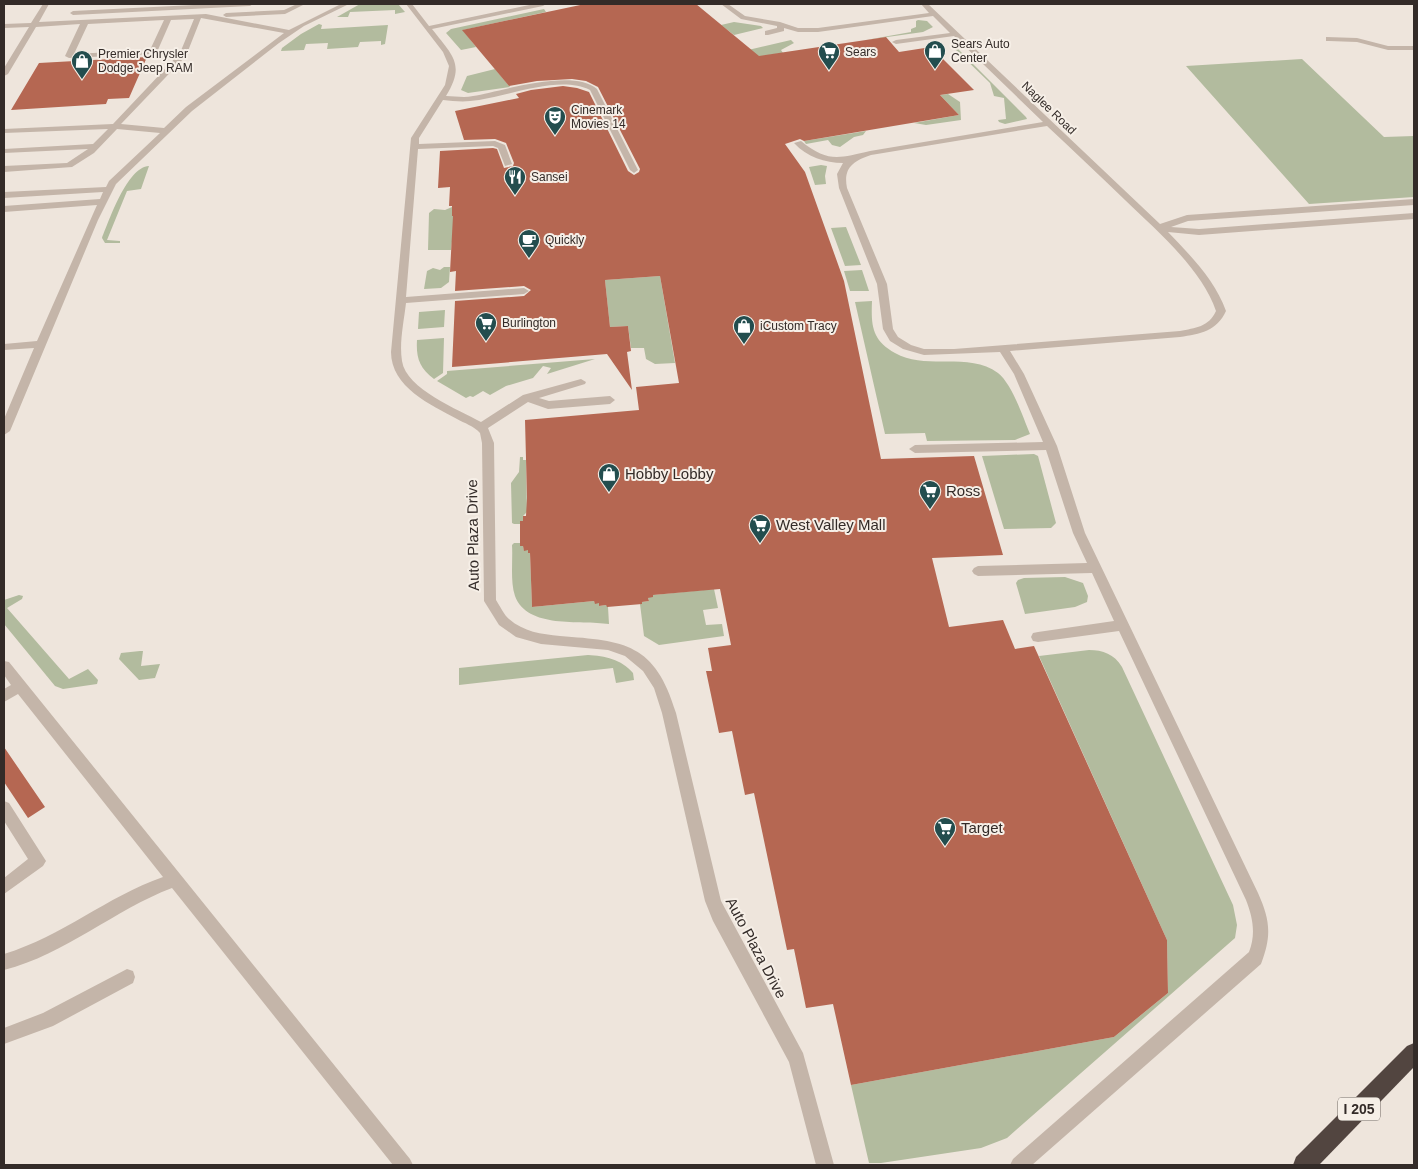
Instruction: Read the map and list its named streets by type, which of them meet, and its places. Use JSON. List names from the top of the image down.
{
  "streets": {
    "highway": ["I 205"],
    "lane": ["Naglee Road", "Auto Plaza Drive"]
  },
  "places": {
    "shop": [
      "Sears Auto Center",
      "Premier Chrysler Dodge Jeep RAM",
      "iCustom Tracy",
      "Hobby Lobby"
    ],
    "supermarket": [
      "Sears",
      "Burlington",
      "Ross",
      "West Valley Mall",
      "Target"
    ],
    "theatre": ["Cinemark Movies 14"],
    "restaurant": ["Sansei"],
    "cafe": ["Quickly"]
  }
}
